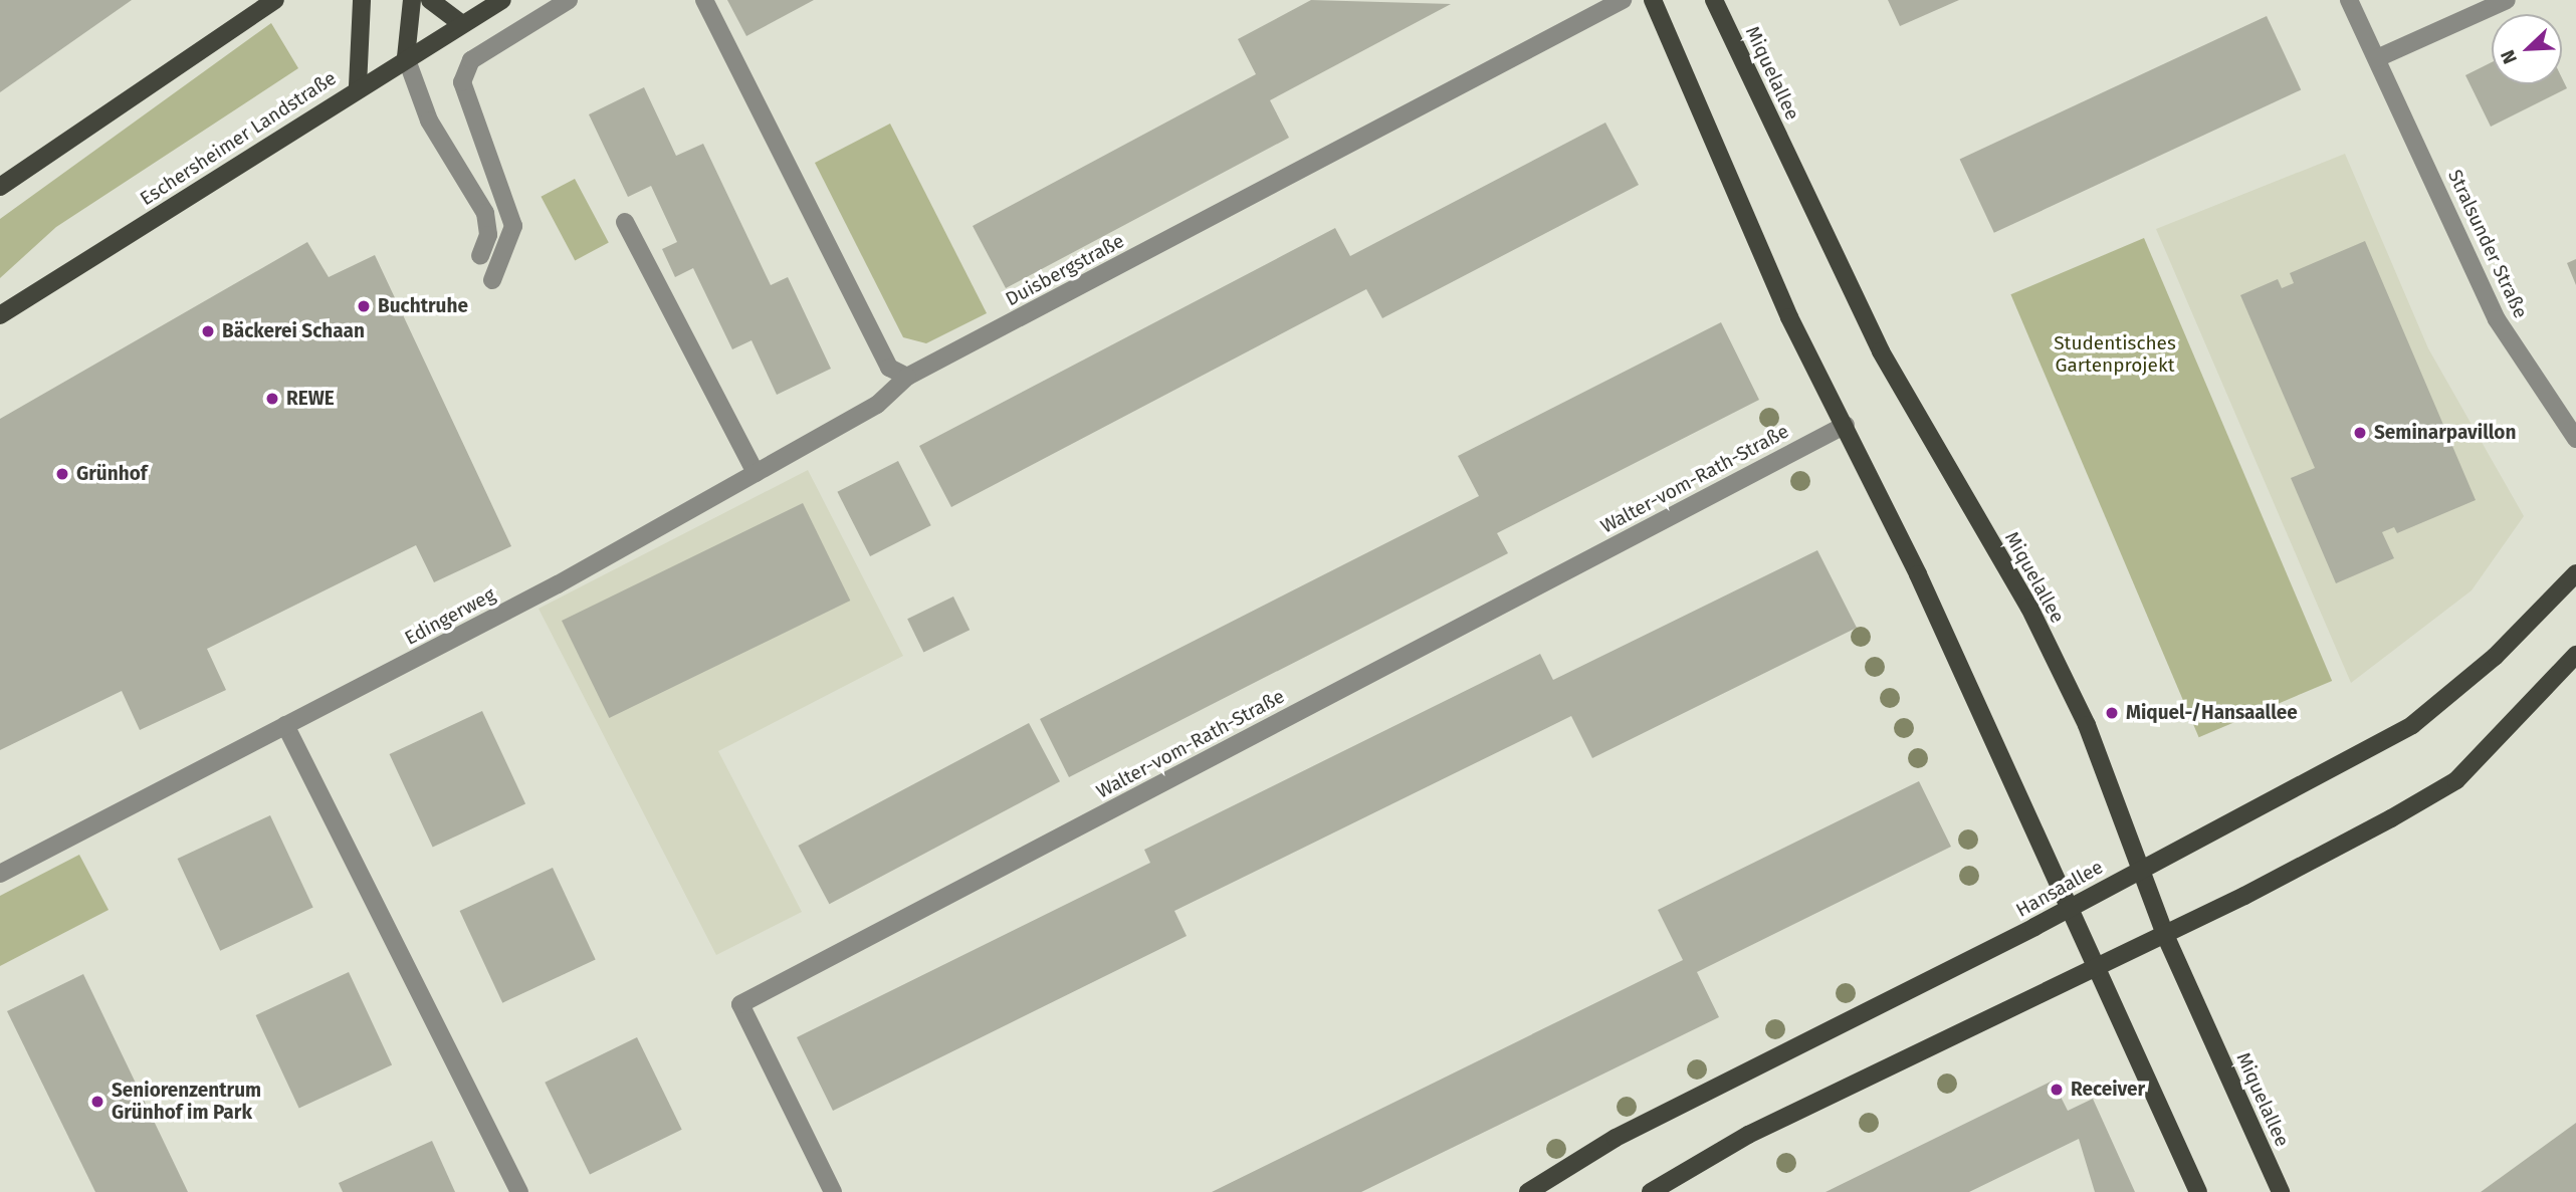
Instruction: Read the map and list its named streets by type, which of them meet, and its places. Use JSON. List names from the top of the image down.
{
  "streets": {
    "main road": ["Miquelallee", "Eschersheimer Landstraße", "Hansaallee"],
    "street": [
      "Stralsunder Straße",
      "Duisbergstraße",
      "Walter-vom-Rath-Straße",
      "Edingerweg"
    ]
  },
  "crossings": [
    ["Miquelallee", "Hansaallee"],
    ["Duisbergstraße", "Edingerweg"]
  ],
  "parks": ["Studentisches Gartenprojekt"],
  "places": [
    "Buchtruhe",
    "Bäckerei Schaan",
    "REWE",
    "Seminarpavillon",
    "Grünhof",
    "Miquel-/Hansaallee",
    "Receiver",
    "Seniorenzentrum Grünhof im Park"
  ],
  "north": "bottom left"
}
